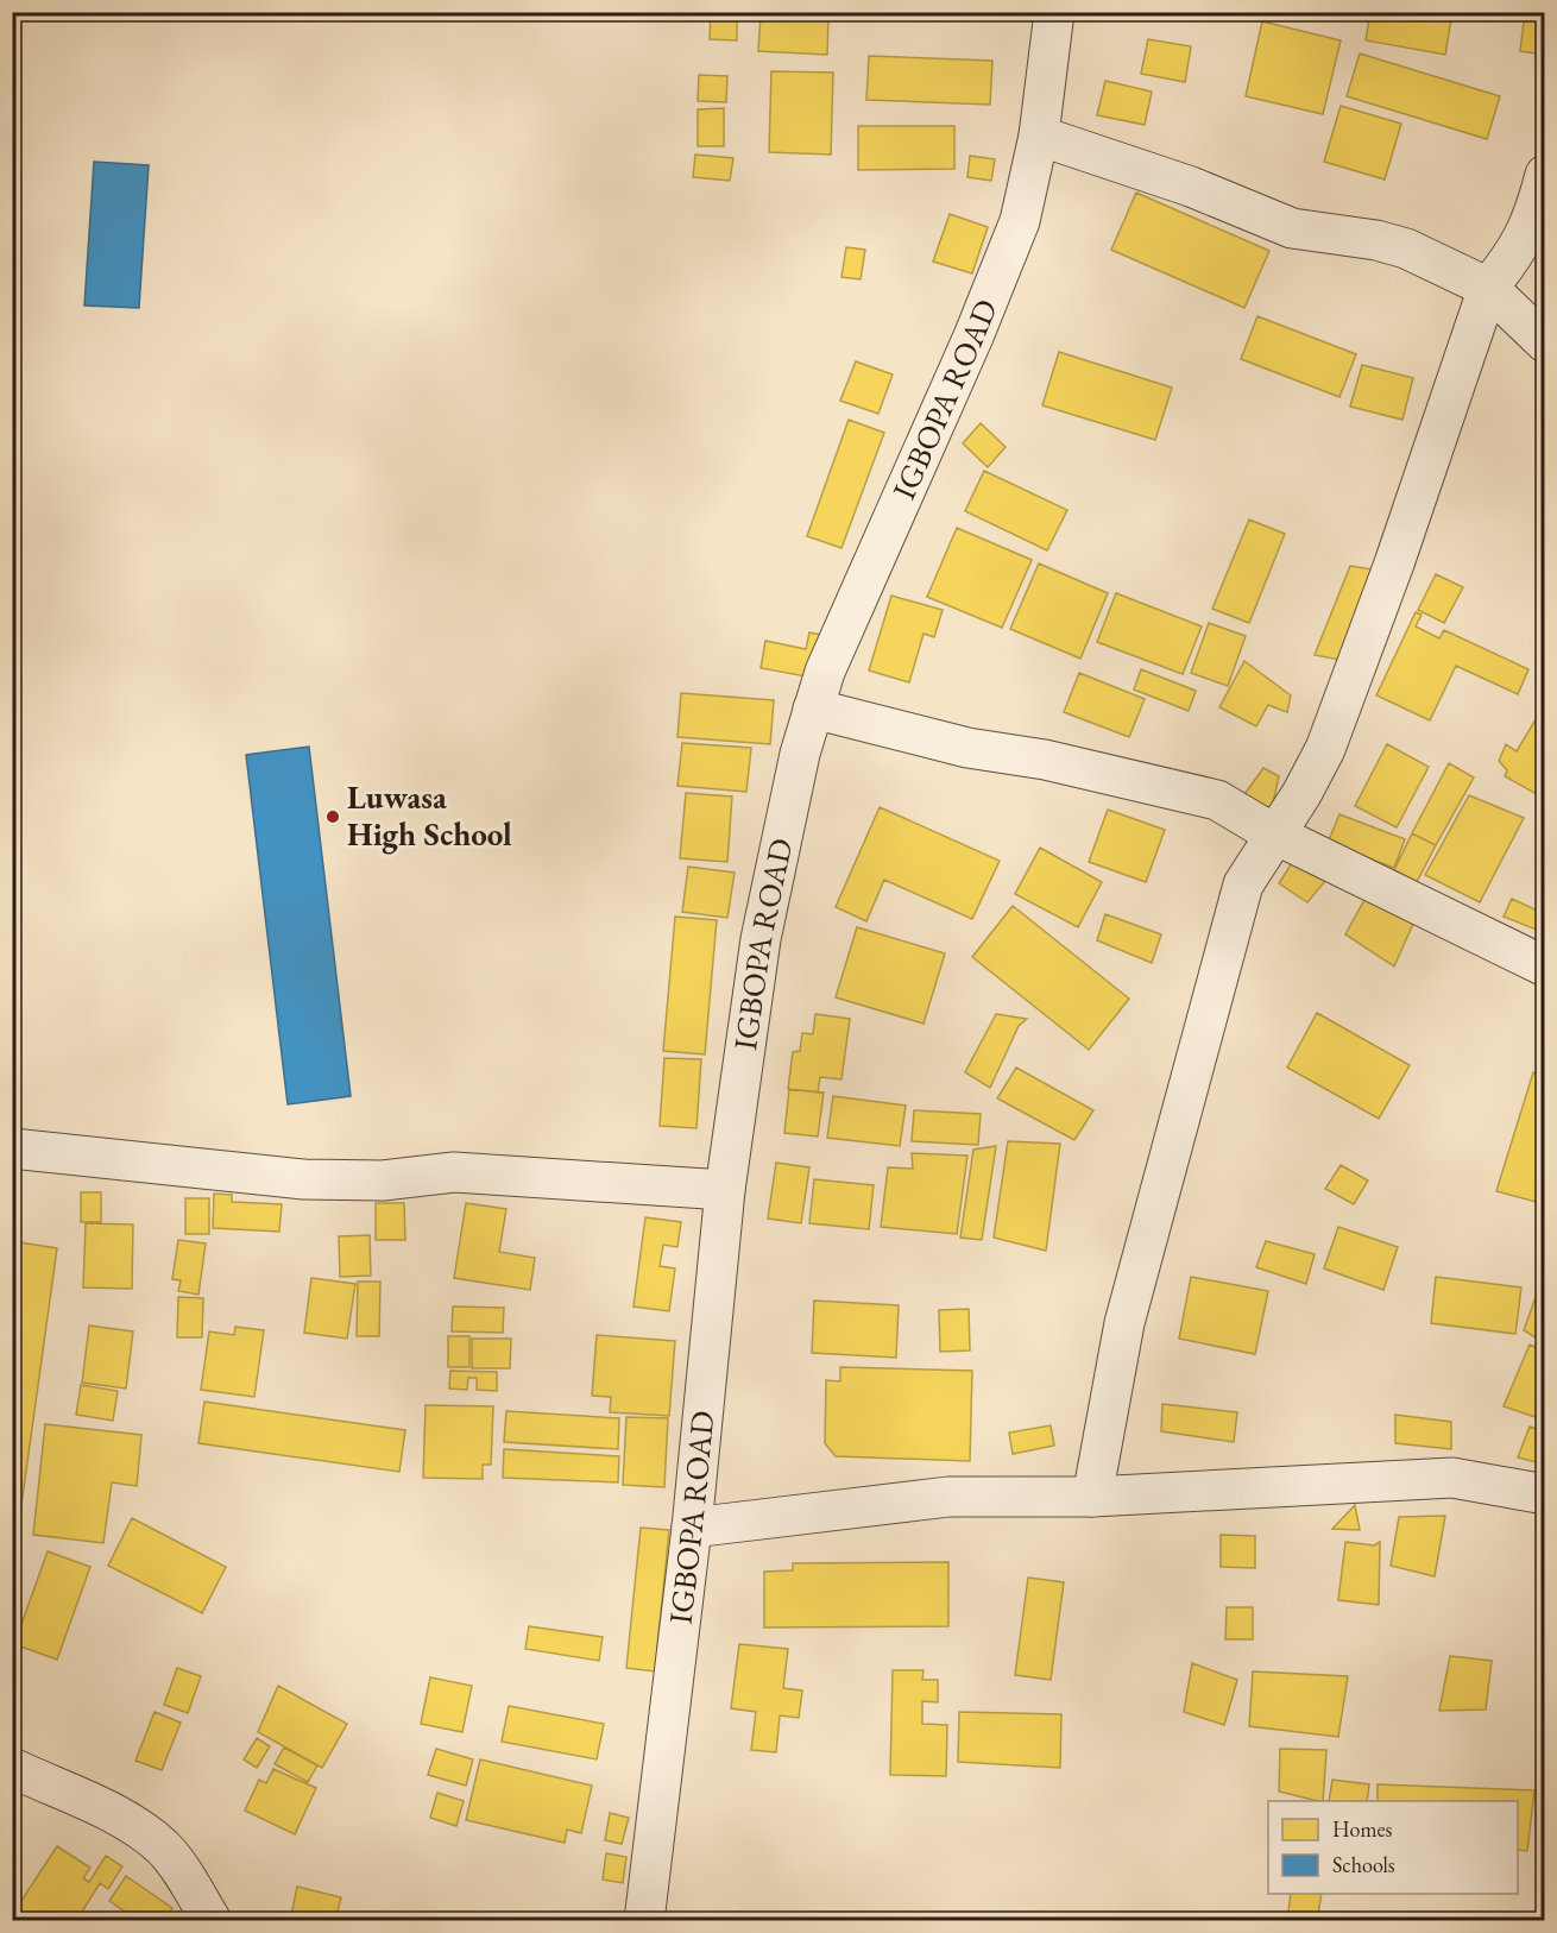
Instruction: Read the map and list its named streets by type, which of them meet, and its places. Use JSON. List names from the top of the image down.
{
  "streets": {
    "street": ["IGBOPA ROAD"]
  },
  "places": ["Luwasa High School"],
  "legend": ["Homes", "Schools"]
}
